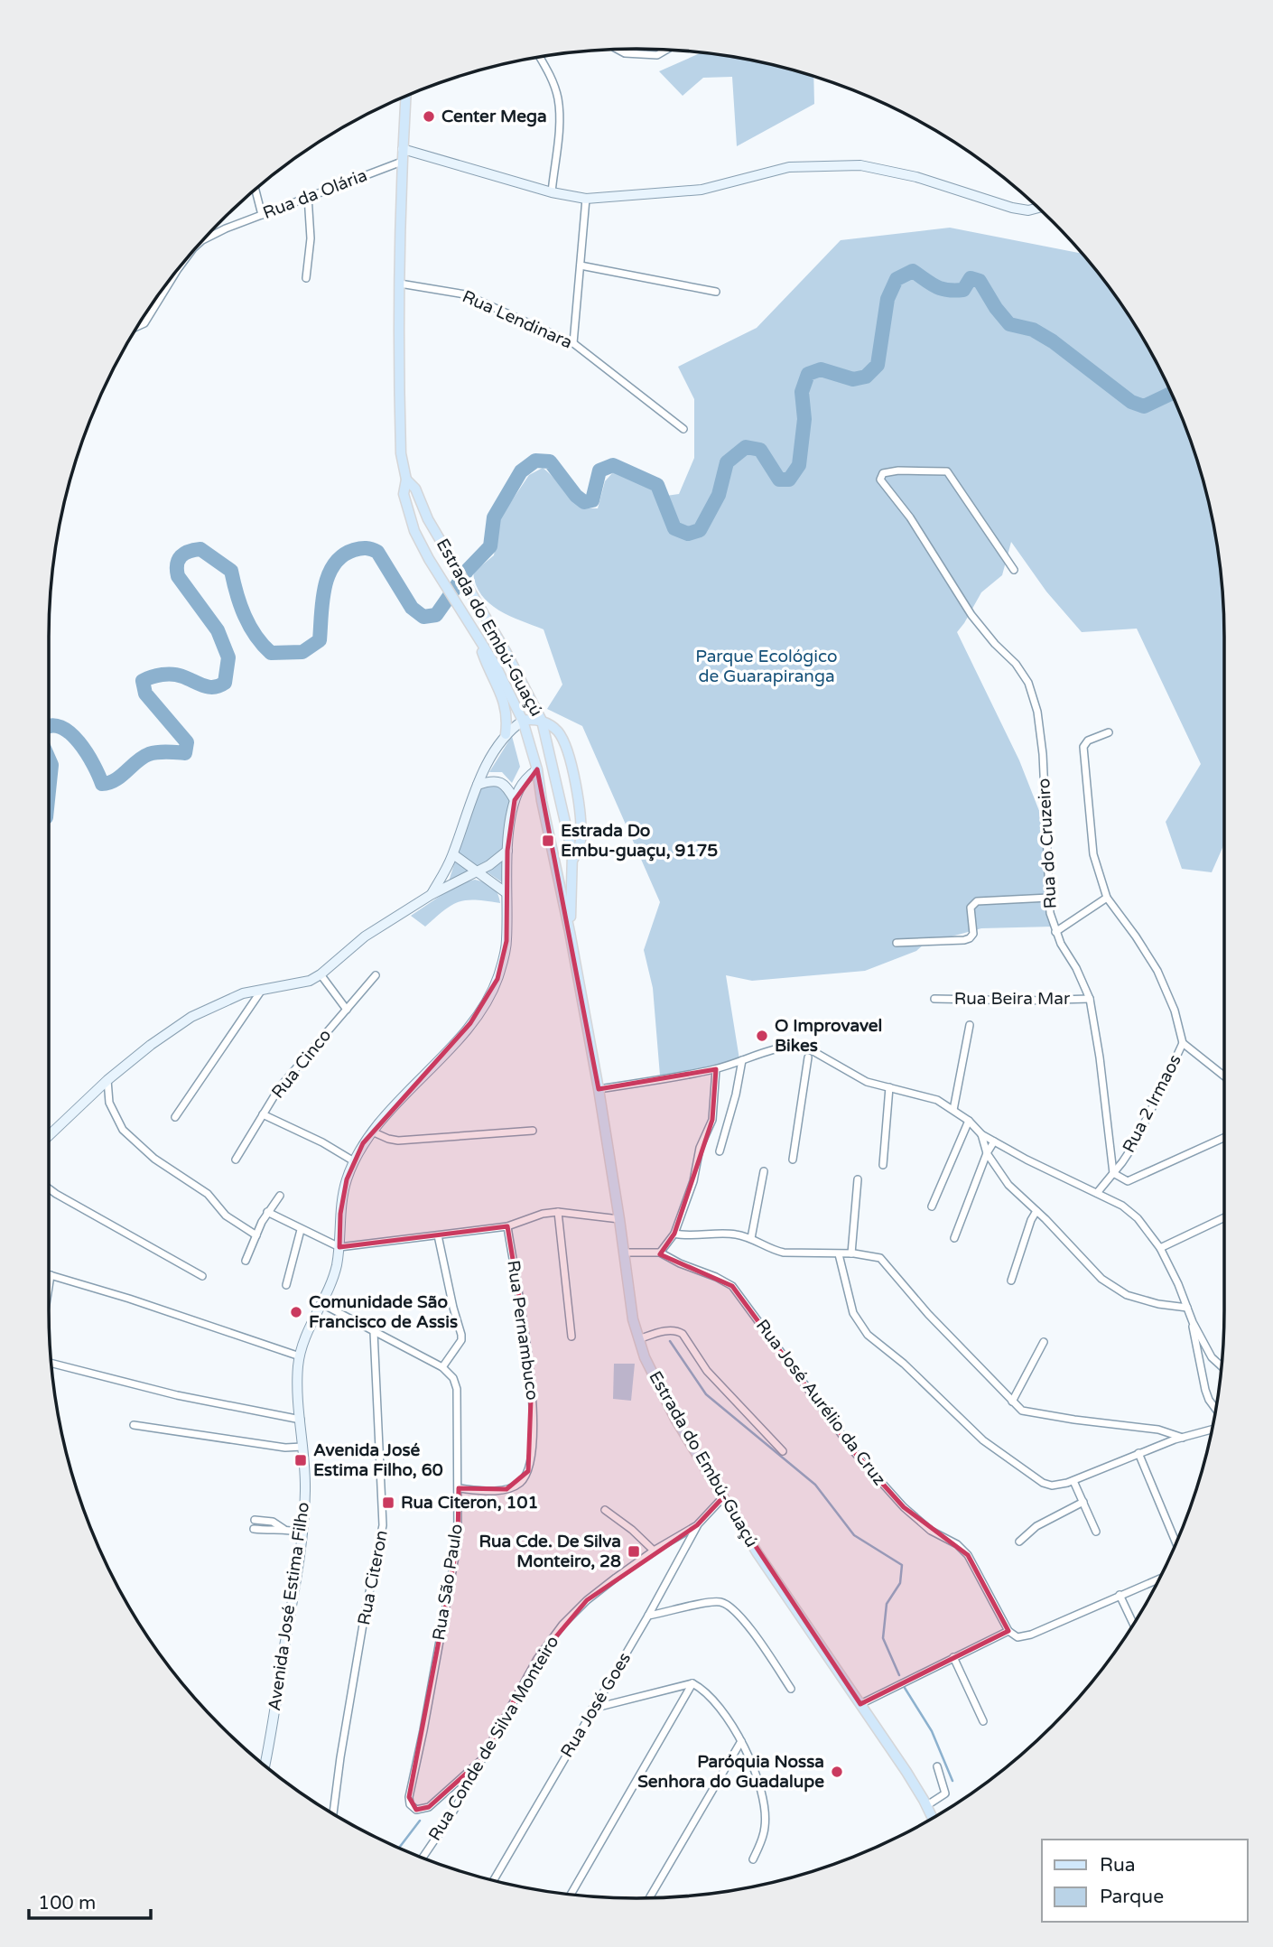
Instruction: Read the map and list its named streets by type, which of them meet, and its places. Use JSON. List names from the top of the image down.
{
  "streets": {
    "main road": ["Estrada do Embú-Guaçú"],
    "street": [
      "Rua da Olária",
      "Rua Lendinara",
      "Rua do Cruzeiro",
      "Rua Beira Mar",
      "Rua Cinco",
      "Rua 2 Irmaos",
      "Rua Pernambuco",
      "Rua José Aurélio da Cruz",
      "Rua Citeron",
      "Rua São Paulo",
      "Avenida José Estima Filho",
      "Rua José Goes",
      "Rua Conde de Silva Monteiro"
    ]
  },
  "crossings": [
    ["Rua da Olária", "Estrada do Embú-Guaçú"],
    ["Rua Lendinara", "Estrada do Embú-Guaçú"],
    ["Estrada do Embú-Guaçú", "Rua José Aurélio da Cruz"],
    ["Estrada do Embú-Guaçú", "Avenida José Estima Filho"],
    ["Estrada do Embú-Guaçú", "Rua Conde de Silva Monteiro"],
    ["Rua do Cruzeiro", "Rua Beira Mar"],
    ["Rua do Cruzeiro", "Rua 2 Irmaos"],
    ["Rua Pernambuco", "Rua São Paulo"],
    ["Rua São Paulo", "Rua Conde de Silva Monteiro"],
    ["Rua José Goes", "Rua Conde de Silva Monteiro"]
  ],
  "parks": ["Parque Ecológico de Guarapiranga"],
  "places": {
    "other": [
      "Center Mega",
      "O Improvavel Bikes",
      "Comunidade São Francisco de Assis",
      "Paróquia Nossa Senhora do Guadalupe"
    ],
    "transit": [
      "Estrada Do Embu-guaçu, 9175",
      "Avenida José Estima Filho, 60",
      "Rua Citeron, 101",
      "Rua Cde. De Silva Monteiro, 28"
    ]
  },
  "legend": ["Rua", "Parque"],
  "scale_bar": "100 m"
}
